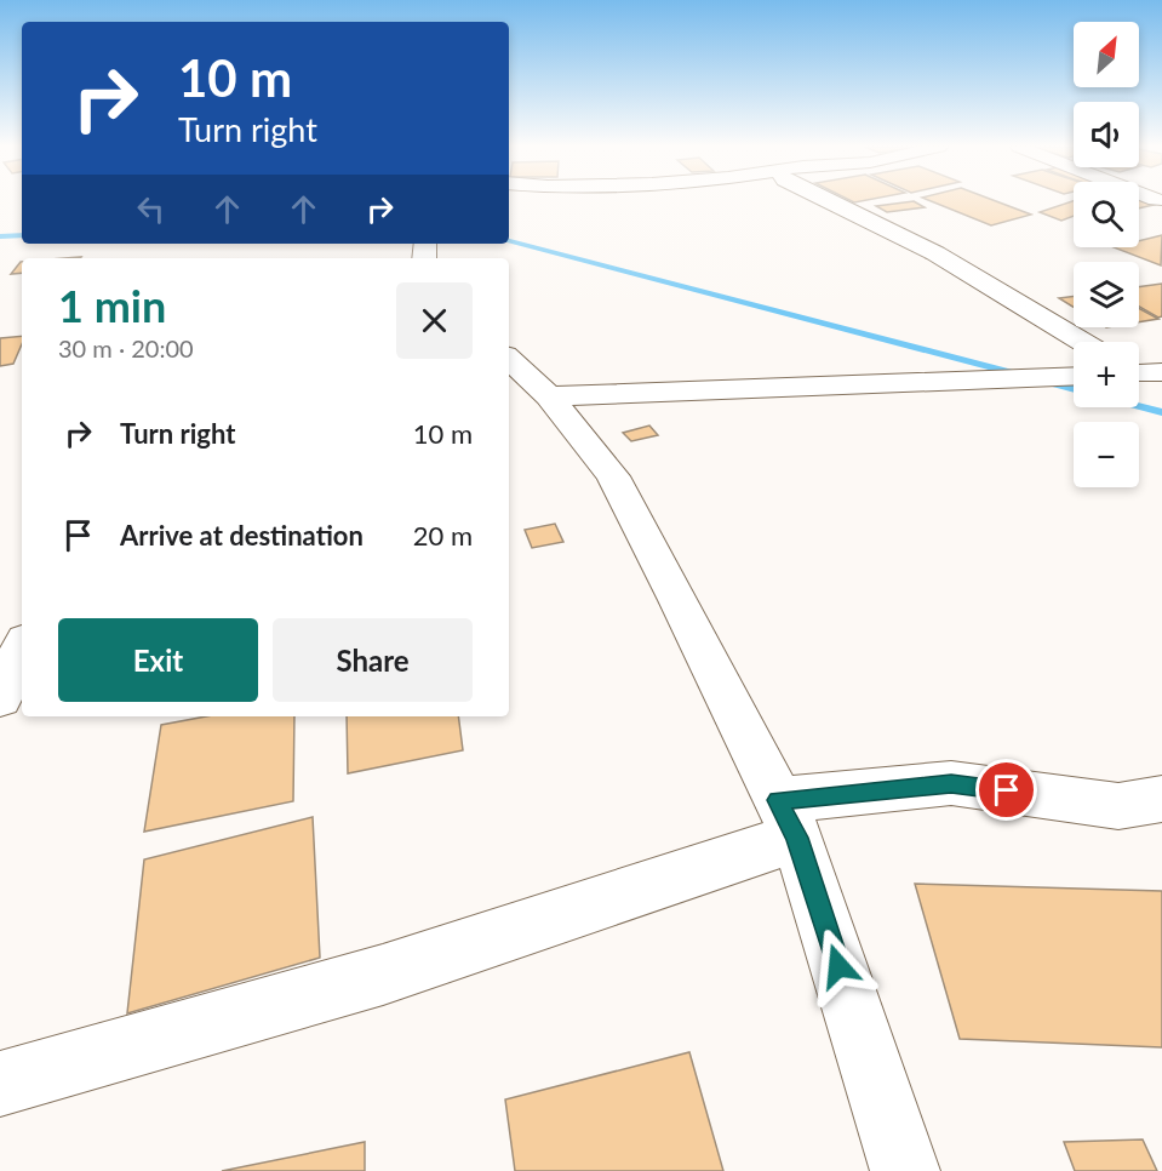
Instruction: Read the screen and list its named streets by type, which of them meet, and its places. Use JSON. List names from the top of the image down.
{
  "north": "top right",
  "page": {
    "map_buttons": ["+", "−"],
    "turn": ["10 m", "Turn right"],
    "heading": ["1 min", "30 m · 20:00"],
    "list": [
      {
        "name": "Turn right",
        "value": "10 m"
      },
      {
        "name": "Arrive at destination",
        "value": "20 m"
      }
    ],
    "buttons": ["Exit", "Share"]
  }
}
